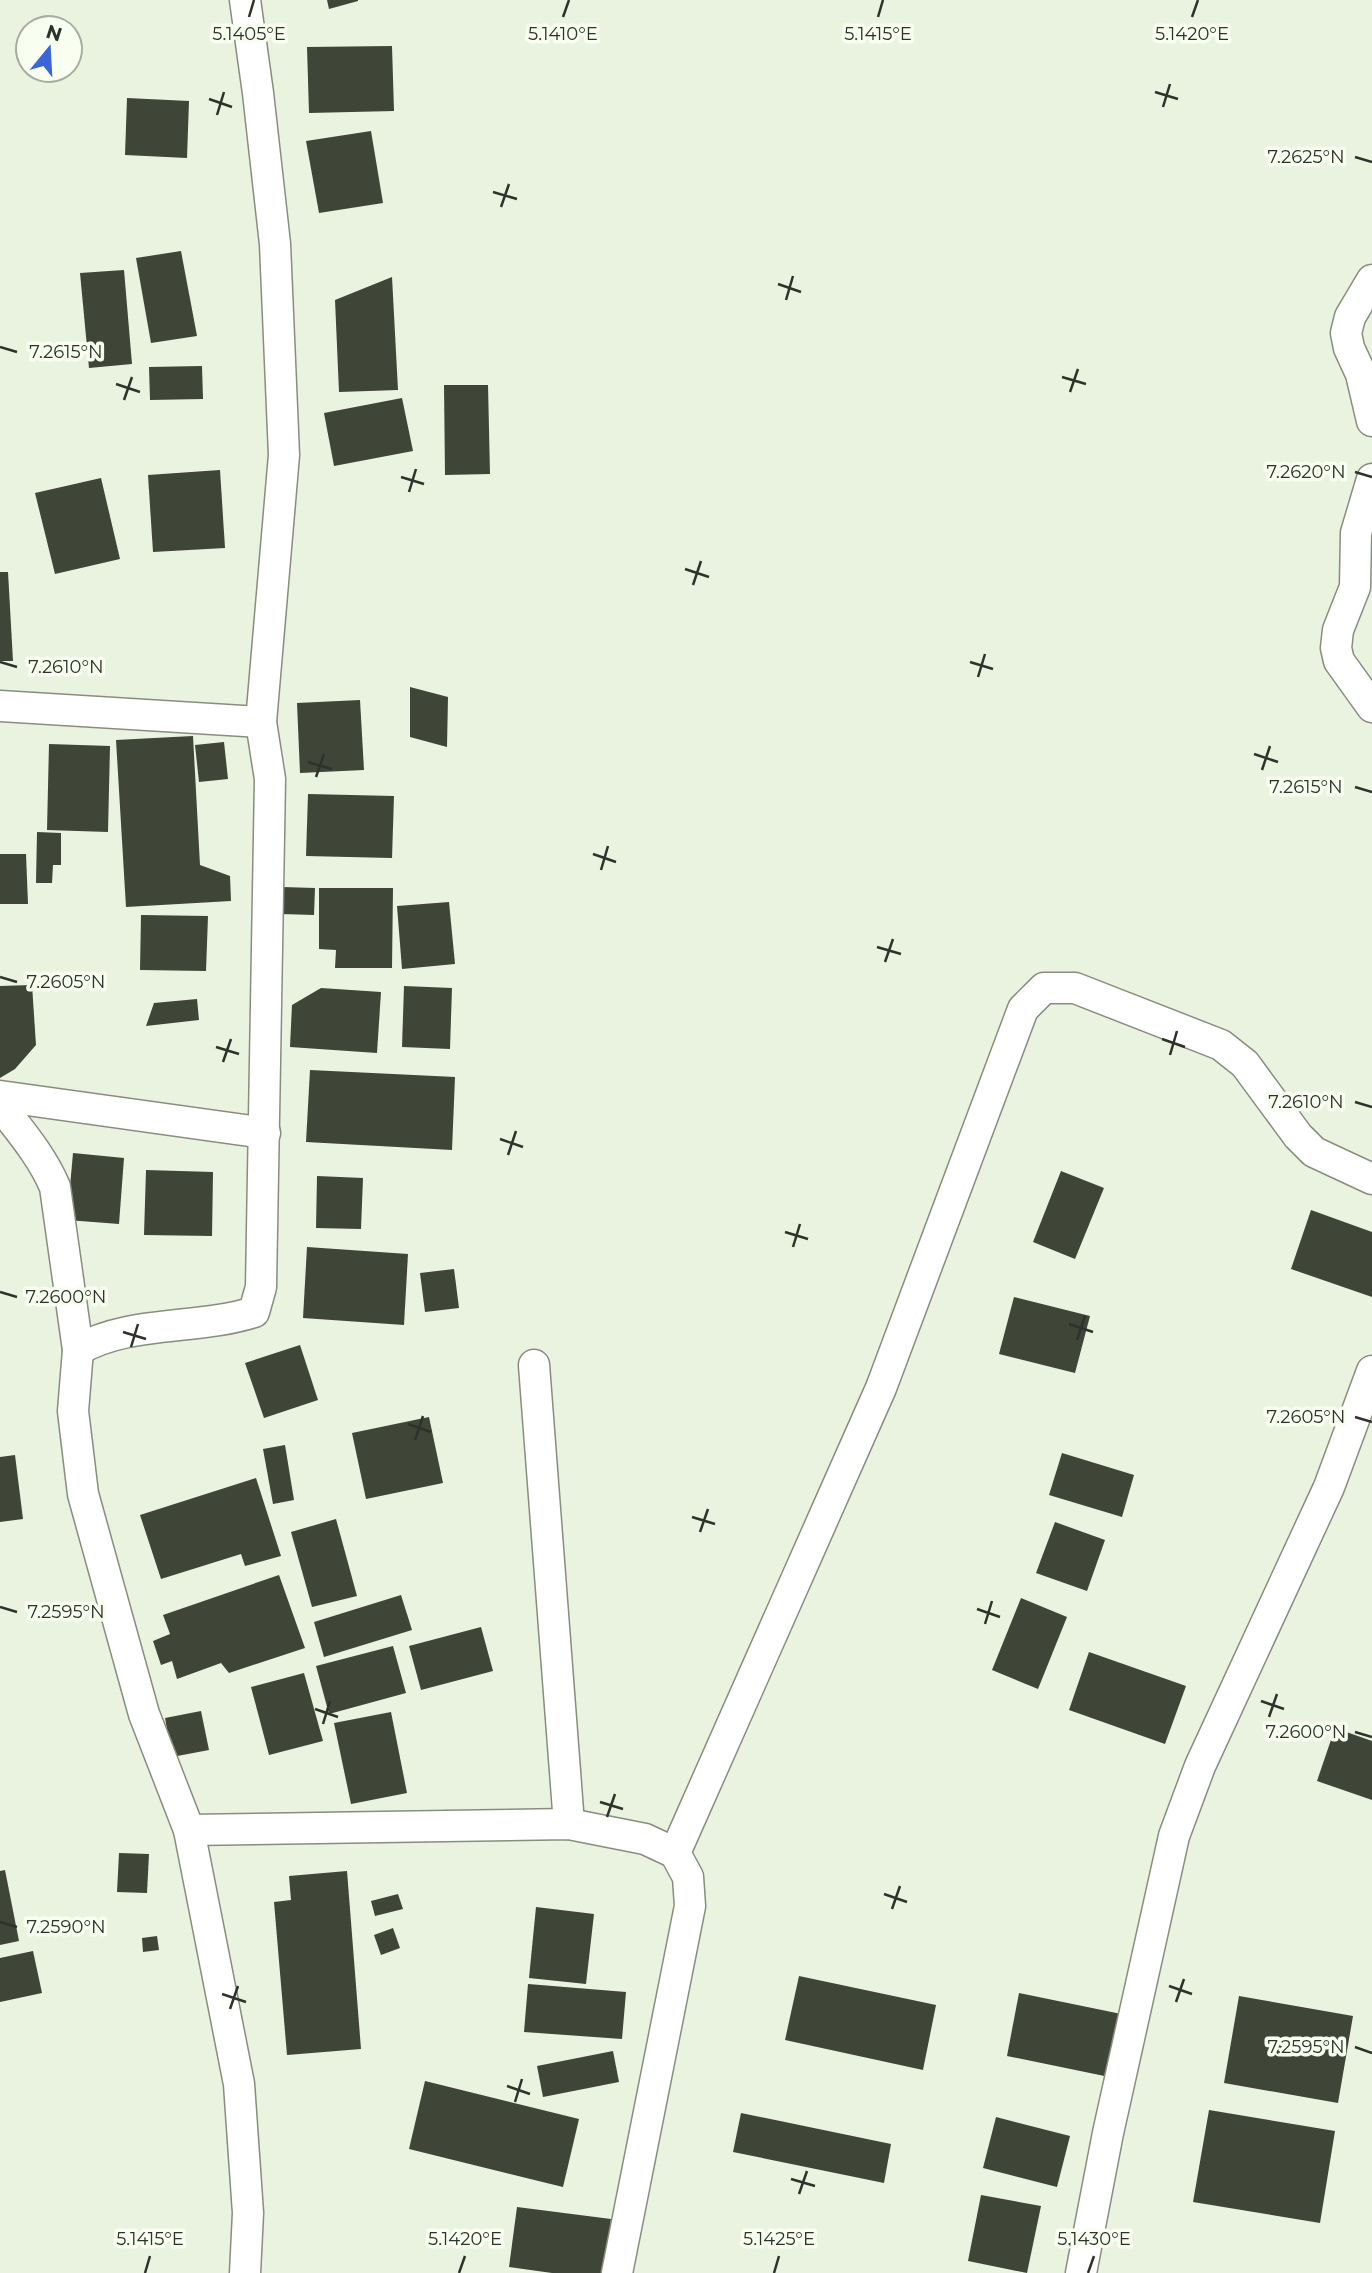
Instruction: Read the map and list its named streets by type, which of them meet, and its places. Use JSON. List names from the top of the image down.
{
  "north": "top",
  "coordinates": [
    "5.1405°E",
    "5.1410°E",
    "5.1415°E",
    "5.1420°E",
    "7.2625°N",
    "7.2615°N",
    "7.2620°N",
    "7.2610°N",
    "7.2605°N",
    "7.2600°N",
    "7.2595°N",
    "7.2590°N",
    "5.1425°E",
    "5.1430°E"
  ]
}
